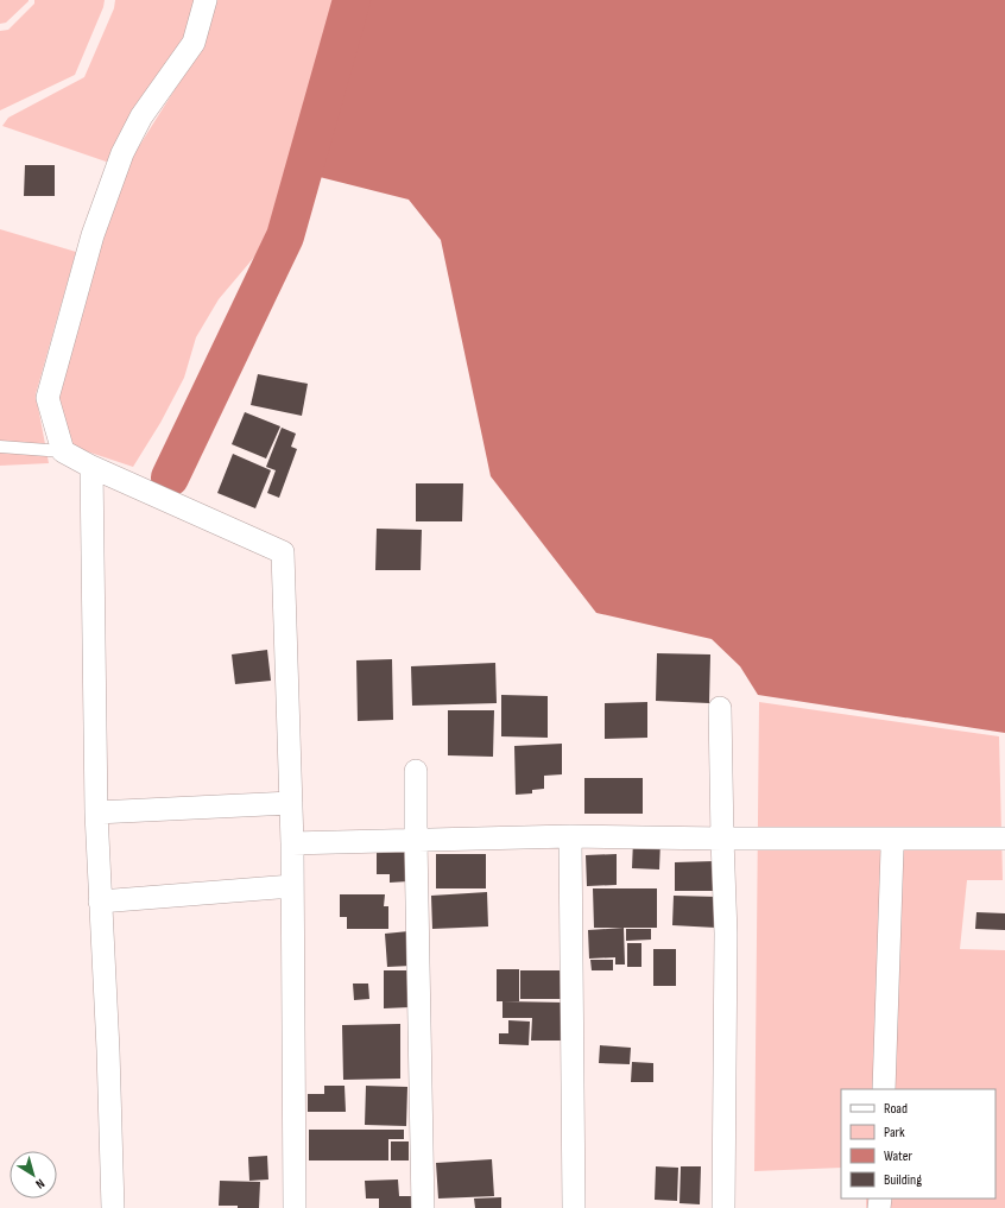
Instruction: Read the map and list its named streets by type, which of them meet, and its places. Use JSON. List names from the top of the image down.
{
  "legend": [
    "Road",
    "Park",
    "Water",
    "Building"
  ],
  "north": "bottom right"
}
